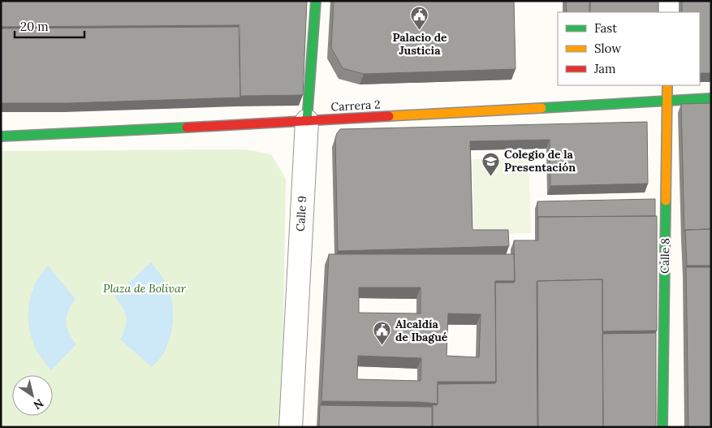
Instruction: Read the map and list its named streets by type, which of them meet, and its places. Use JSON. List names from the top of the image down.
{
  "streets": {
    "main road": ["Carrera 2", "Calle 9", "Calle 8"]
  },
  "crossings": [
    ["Carrera 2", "Calle 9"],
    ["Carrera 2", "Calle 8"]
  ],
  "parks": ["Plaza de Bolívar"],
  "places": {
    "public building": ["Palacio de Justicia", "Alcaldía de Ibagué"],
    "school or university": ["Colegio de la Presentación"]
  },
  "legend": ["Fast", "Slow", "Jam"],
  "scale_bar": "20 m",
  "north": "bottom right"
}
